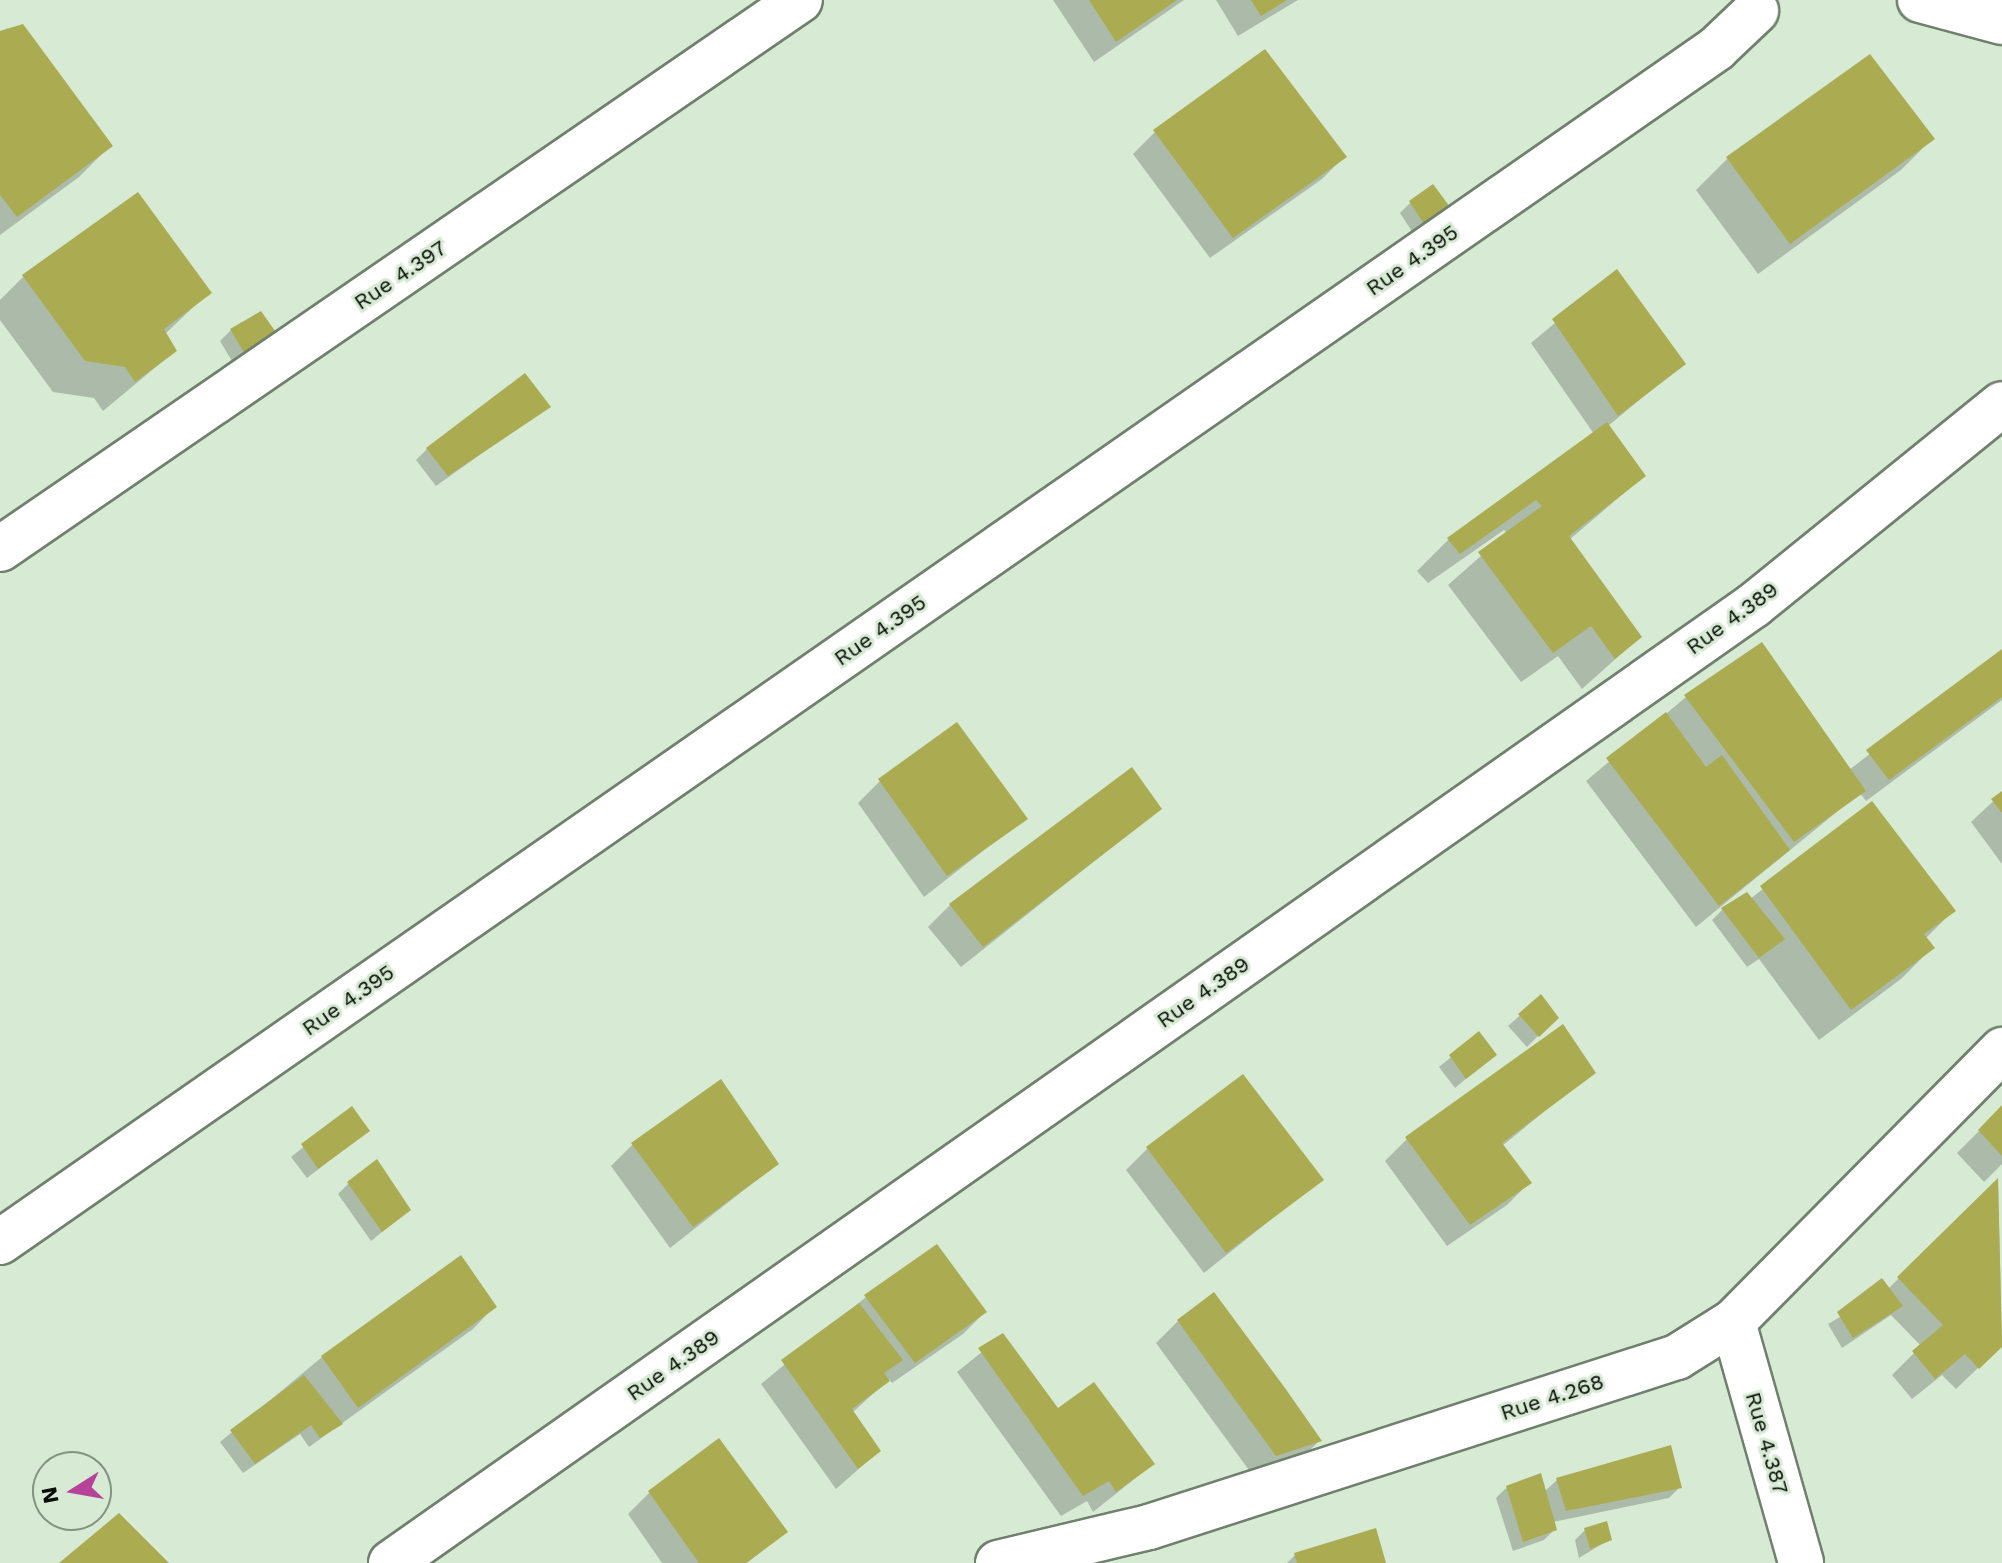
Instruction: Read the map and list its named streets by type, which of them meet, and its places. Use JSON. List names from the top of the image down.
{
  "streets": {
    "street": [
      "Rue 4.395",
      "Rue 4.397",
      "Rue 4.389",
      "Rue 4.268",
      "Rue 4.387"
    ]
  },
  "crossings": [
    ["Rue 4.268", "Rue 4.387"]
  ],
  "north": "left"
}
